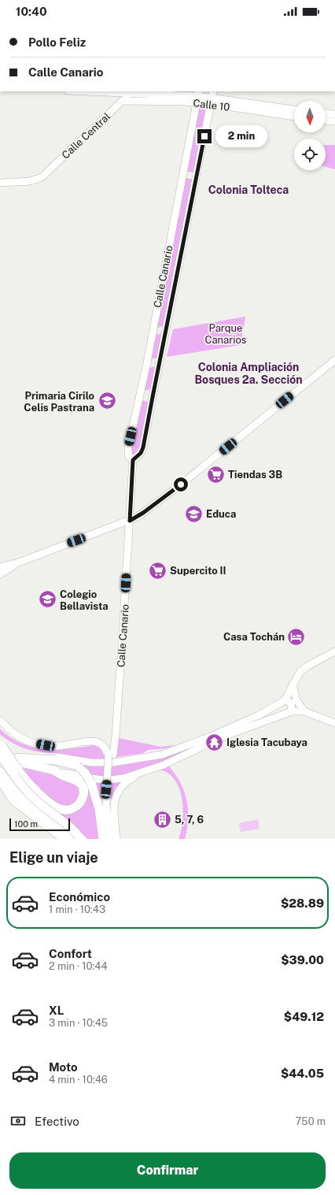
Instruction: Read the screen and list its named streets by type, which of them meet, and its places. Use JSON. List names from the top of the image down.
{
  "streets": {
    "street": ["Calle 10", "Calle Central", "Calle Canario"]
  },
  "crossings": [
    ["Calle 10", "Calle Central"],
    ["Calle 10", "Calle Canario"]
  ],
  "districts": ["Colonia Tolteca", "Colonia Ampliación Bosques 2a. Sección"],
  "parks": ["Parque Canarios"],
  "places": {
    "school or university": ["Primaria Cirilo Celis Pastrana", "Educa", "Colegio Bellavista"],
    "supermarket": ["Tiendas 3B", "Supercito II"],
    "hotel": ["Casa Tochán"],
    "temple": ["Iglesia Tacubaya"],
    "building": ["5, 7, 6"]
  },
  "scale_bar": "100 m",
  "north": "bottom",
  "page": {
    "status": "10:40",
    "banner": ["Pollo Feliz", "Calle Canario"],
    "bubble": "2 min",
    "scale": "100 m",
    "heading": "Elige un viaje",
    "list": [
      {
        "name": "Económico",
        "note": "1 min · 10:43",
        "value": "$28.89"
      },
      {
        "name": "Confort",
        "note": "2 min · 10:44",
        "value": "$39.00"
      },
      {
        "name": "XL",
        "note": "3 min · 10:45",
        "value": "$49.12"
      },
      {
        "name": "Moto",
        "note": "4 min · 10:46",
        "value": "$44.05"
      }
    ],
    "pay": ["Efectivo", "750 m"],
    "buttons": "Confirmar"
  }
}
